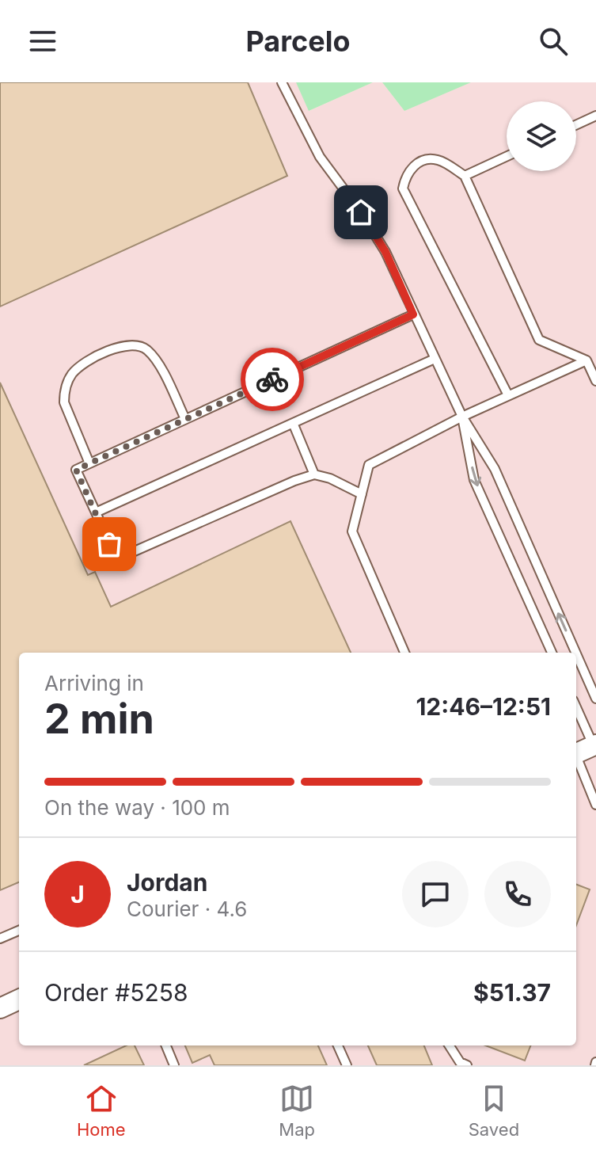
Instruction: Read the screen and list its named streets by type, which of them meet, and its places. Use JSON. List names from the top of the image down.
{
  "page": {
    "header": "Parcelo",
    "heading": ["2 min", "Arriving in", "12:46–12:51"],
    "panel": [
      "Jordan",
      "Courier · 4.6",
      "Order #5258",
      "$51.37"
    ],
    "bar": "On the way · 100 m",
    "round": "J",
    "tabs": ["Home", "Map", "Saved"]
  }
}
